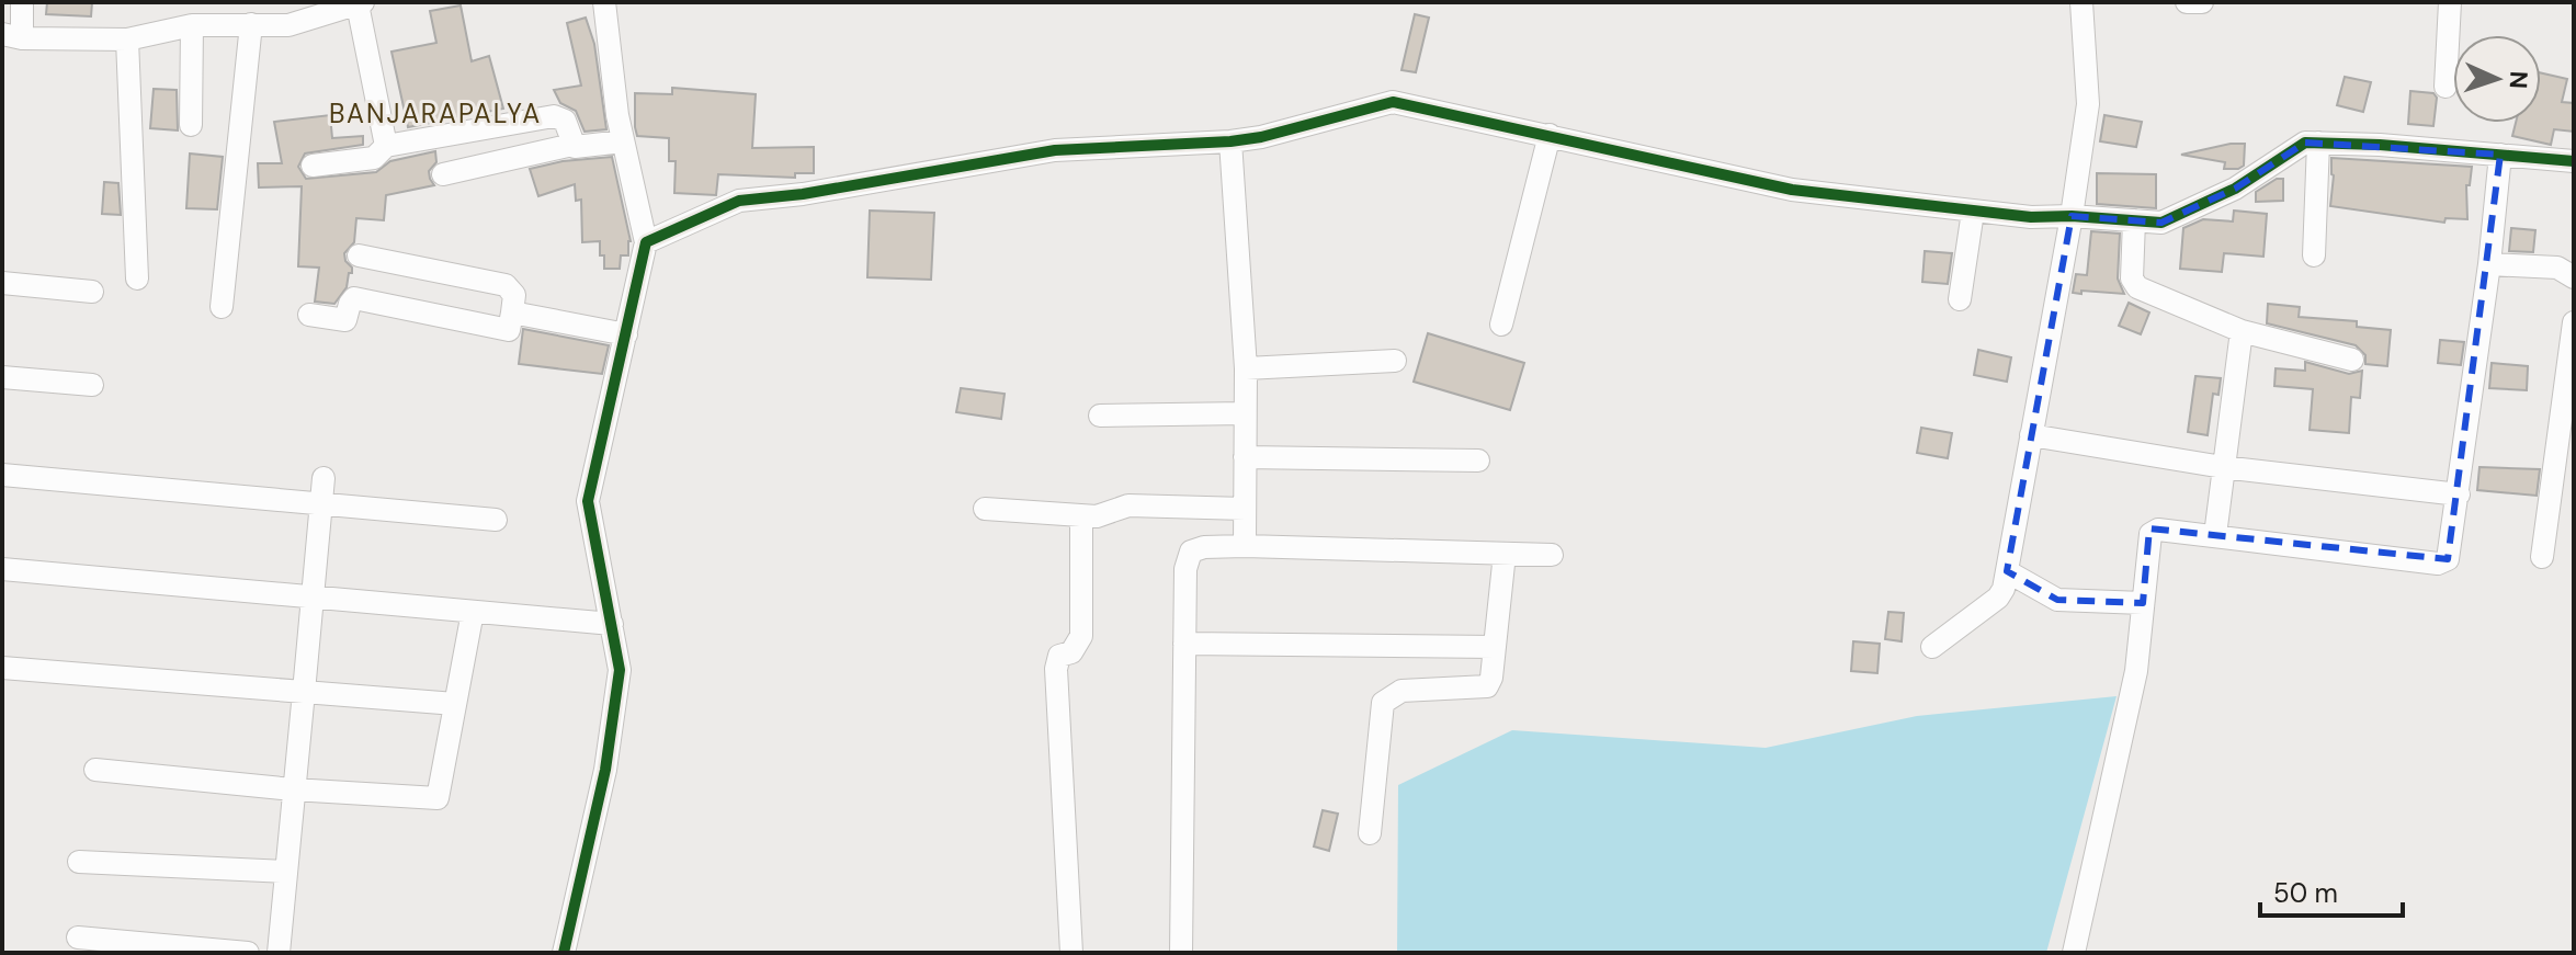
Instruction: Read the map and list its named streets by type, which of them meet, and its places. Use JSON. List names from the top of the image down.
{
  "districts": ["BANJARAPALYA"],
  "scale_bar": "50 m",
  "north": "right"
}
